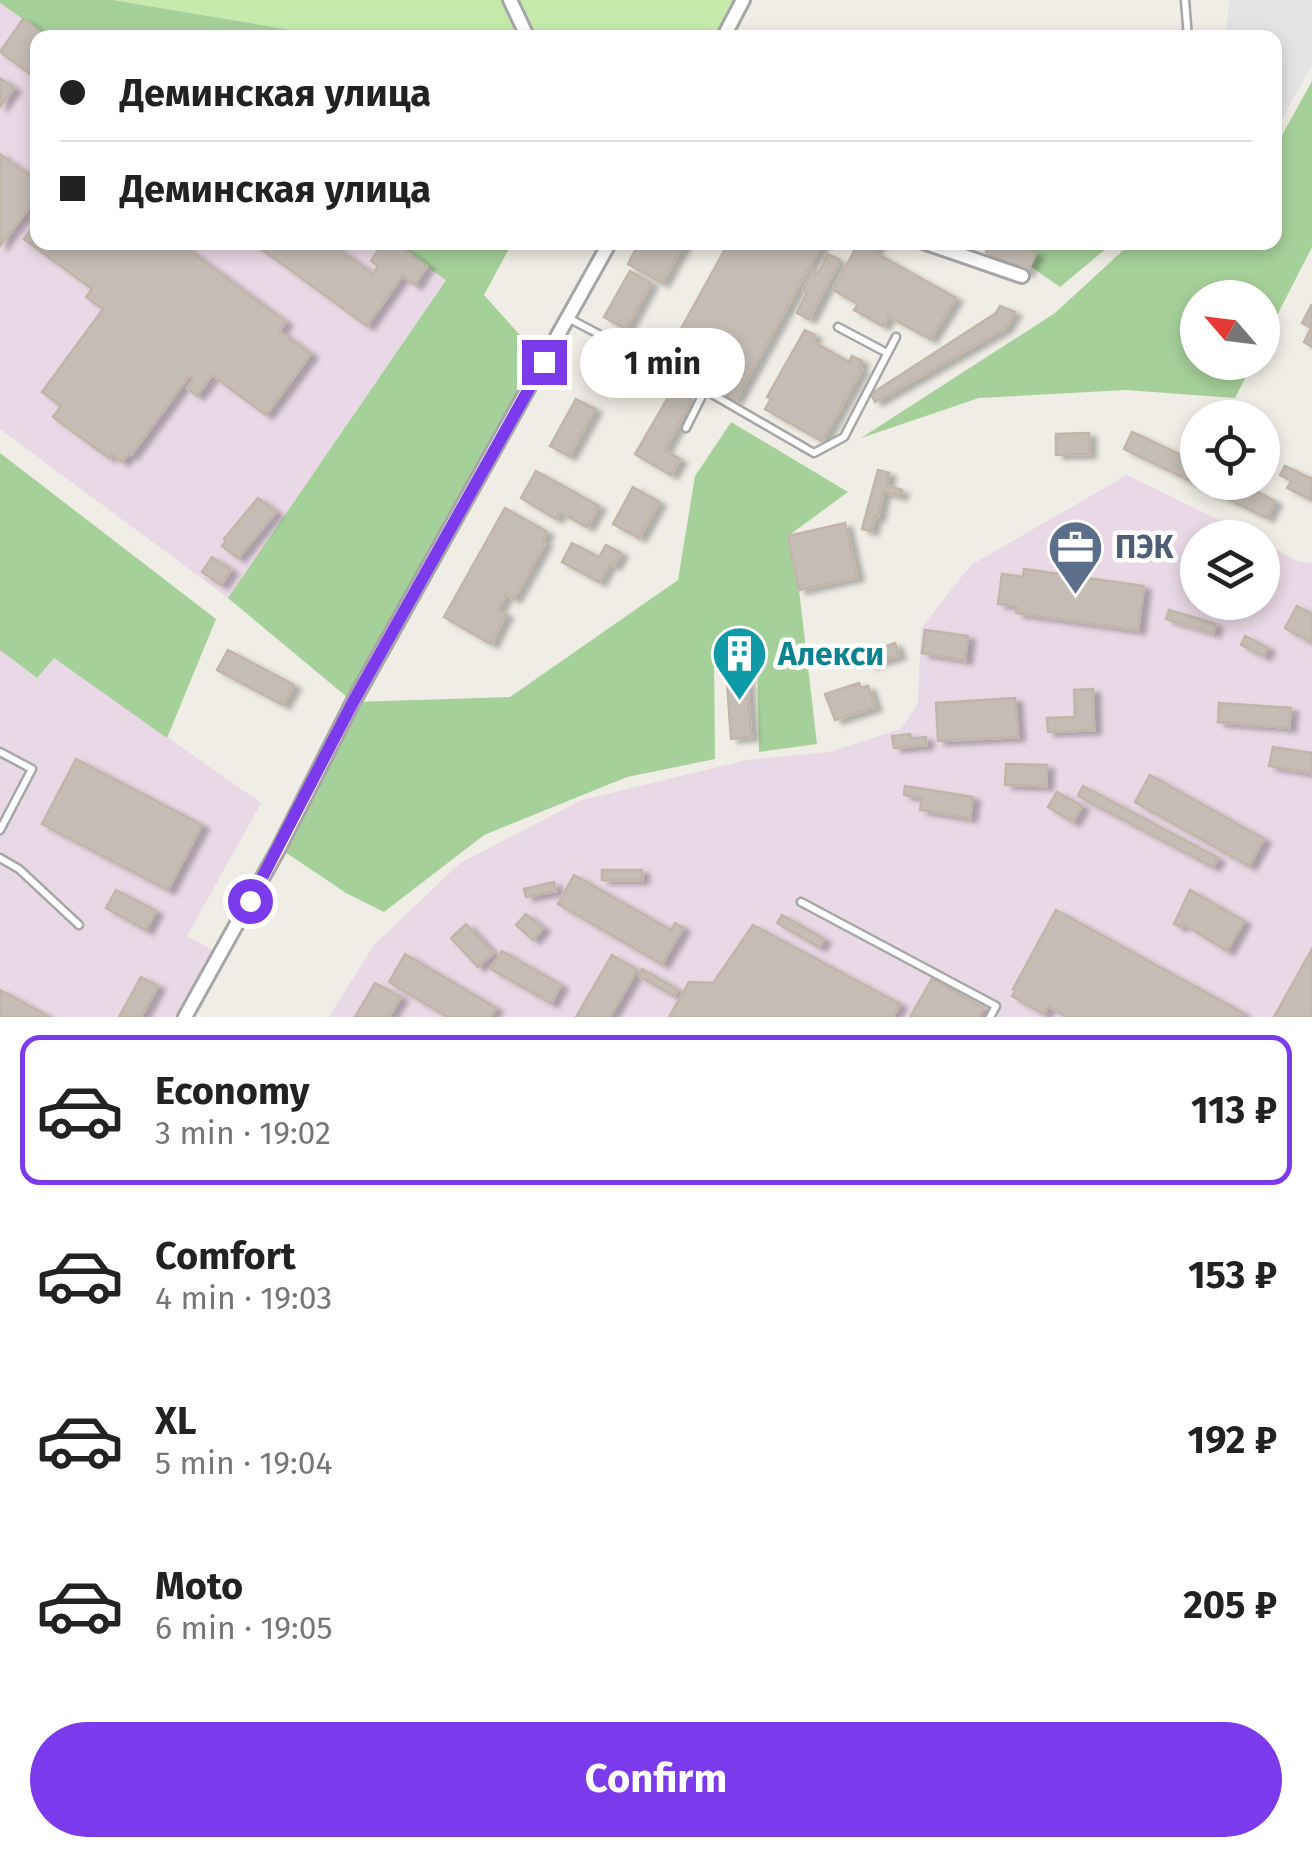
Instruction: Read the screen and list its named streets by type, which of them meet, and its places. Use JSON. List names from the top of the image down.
{
  "places": {
    "office": ["ПЭК"],
    "building": ["Алекси"]
  },
  "north": "top left",
  "page": {
    "banner": ["Деминская улица", "Деминская улица"],
    "bubble": "1 min",
    "list": [
      {
        "name": "Economy",
        "note": "3 min · 19:02",
        "value": "113 ₽"
      },
      {
        "name": "Comfort",
        "note": "4 min · 19:03",
        "value": "153 ₽"
      },
      {
        "name": "XL",
        "note": "5 min · 19:04",
        "value": "192 ₽"
      },
      {
        "name": "Moto",
        "note": "6 min · 19:05",
        "value": "205 ₽"
      }
    ],
    "buttons": "Confirm"
  }
}
